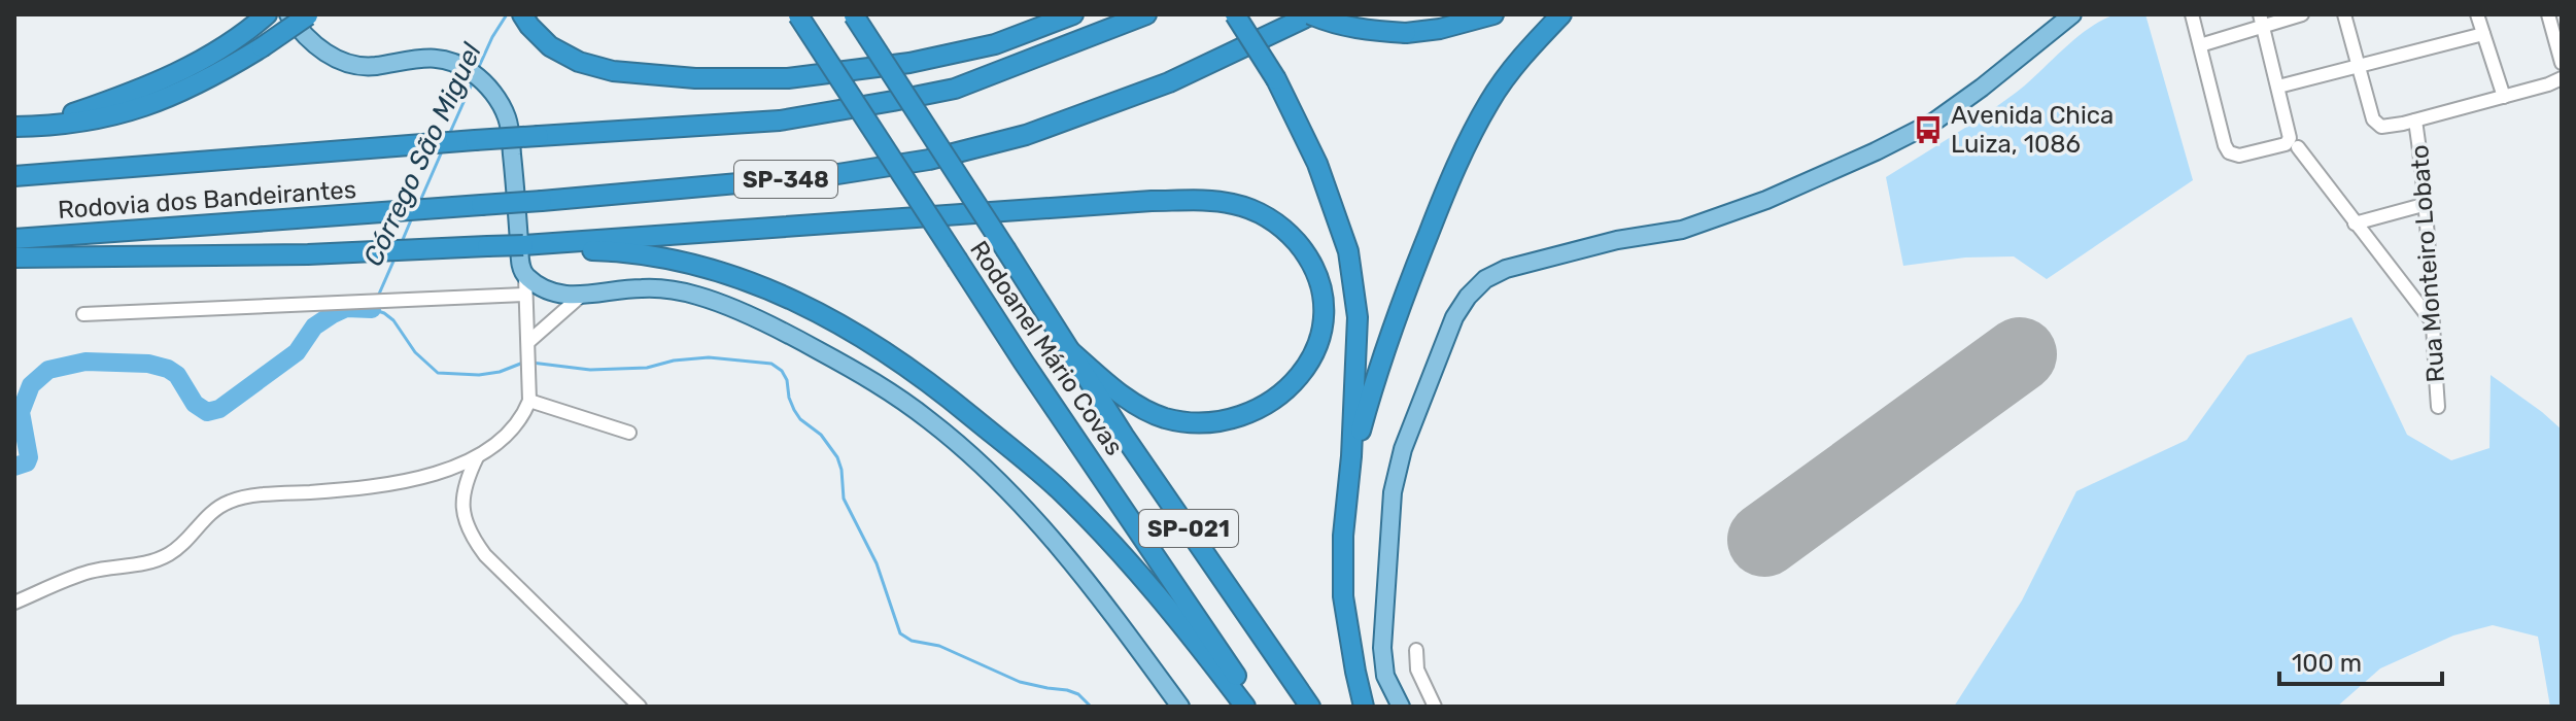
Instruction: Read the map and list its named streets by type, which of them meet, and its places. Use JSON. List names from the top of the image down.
{
  "streets": {
    "highway": [
      "SP-348",
      "Rodovia dos Bandeirantes",
      "Rodoanel Mário Covas",
      "SP-021"
    ],
    "street": ["Rua Monteiro Lobato"]
  },
  "water": ["Córrego São Miguel"],
  "places": {
    "bus stop": ["Avenida Chica Luiza, 1086"]
  },
  "scale_bar": "100 m"
}
